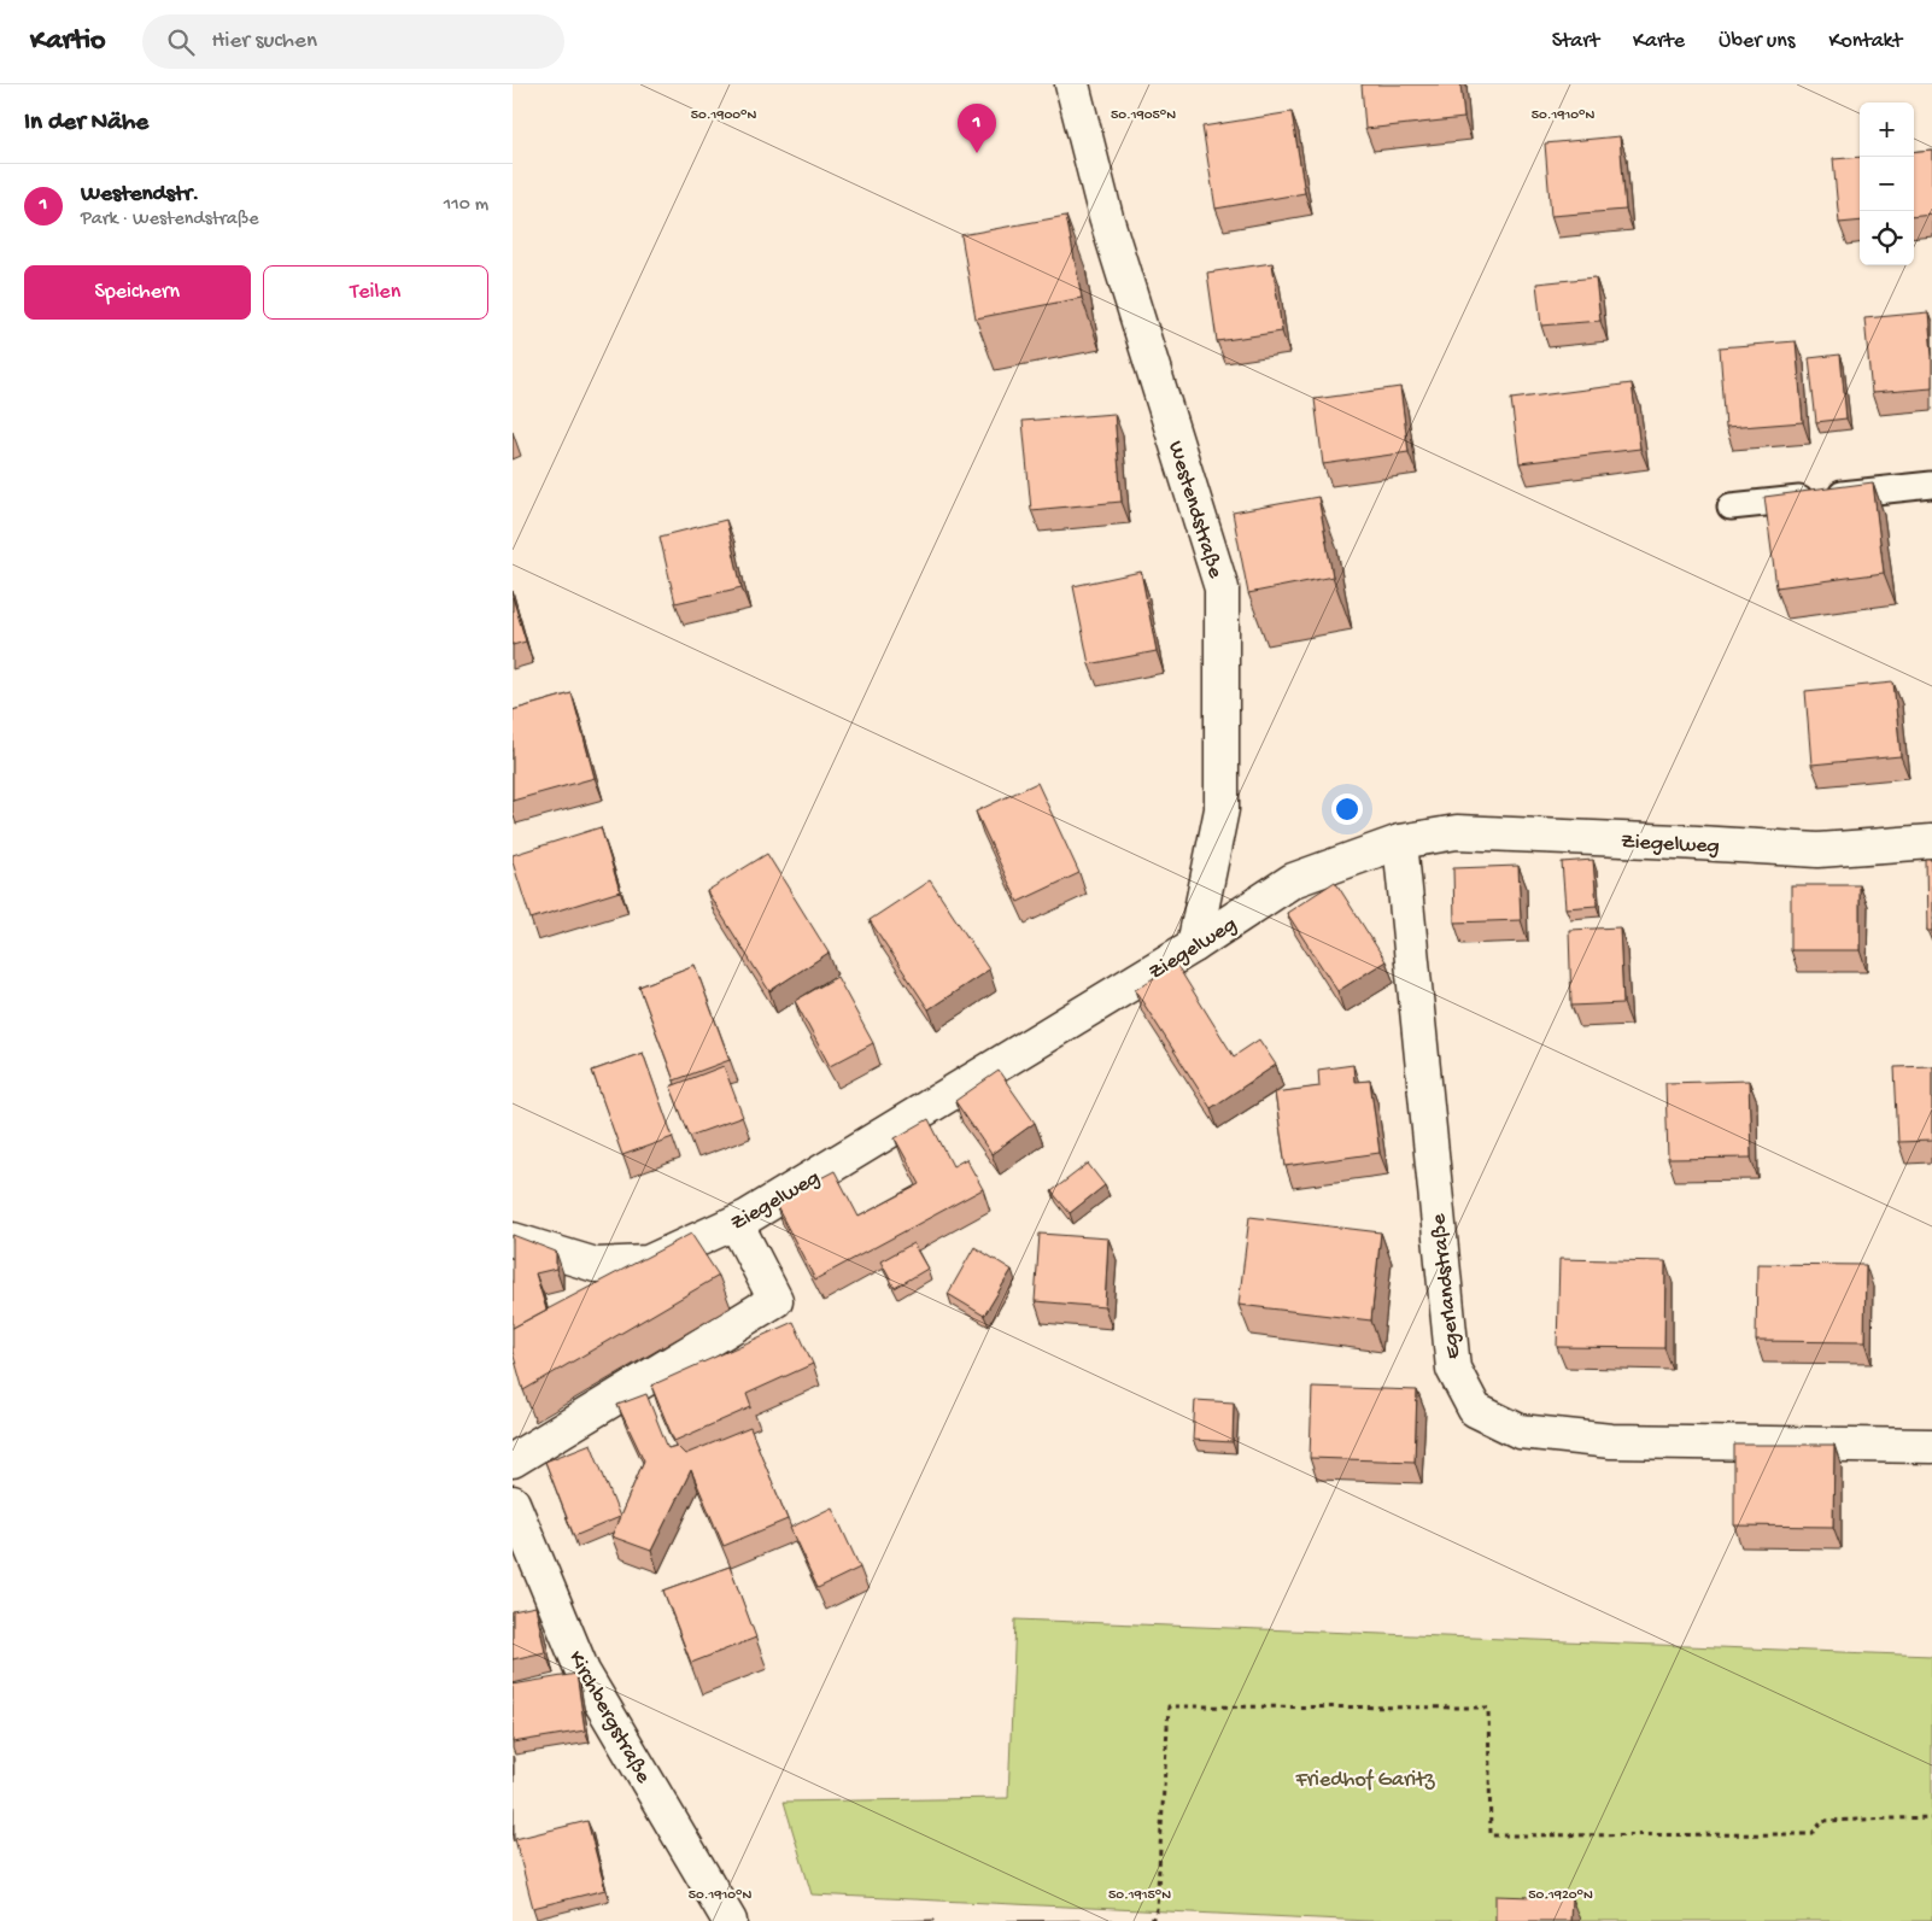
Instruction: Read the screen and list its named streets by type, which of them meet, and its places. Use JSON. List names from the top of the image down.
{
  "streets": {
    "street": [
      "Westendstraße",
      "Ziegelweg",
      "Egerlandstraße",
      "Kirchbergstraße"
    ]
  },
  "crossings": [
    ["Westendstraße", "Ziegelweg"],
    ["Ziegelweg", "Egerlandstraße"]
  ],
  "parks": ["Friedhof Garitz"],
  "page": {
    "header": "Kartio",
    "search": "Hier suchen",
    "nav": [
      "Start",
      "Karte",
      "Über uns",
      "Kontakt"
    ],
    "heading": "In der Nähe",
    "map_buttons": ["+", "−"],
    "pins": "1",
    "list": [
      {
        "mark": "1",
        "name": "Westendstr.",
        "note": "Park · Westendstraße",
        "value": "110 m"
      }
    ],
    "buttons": ["Speichern", "Teilen"]
  },
  "coordinates": [
    "50.1900°N",
    "50.1905°N",
    "50.1910°N",
    "50.1915°N",
    "50.1920°N"
  ]
}
